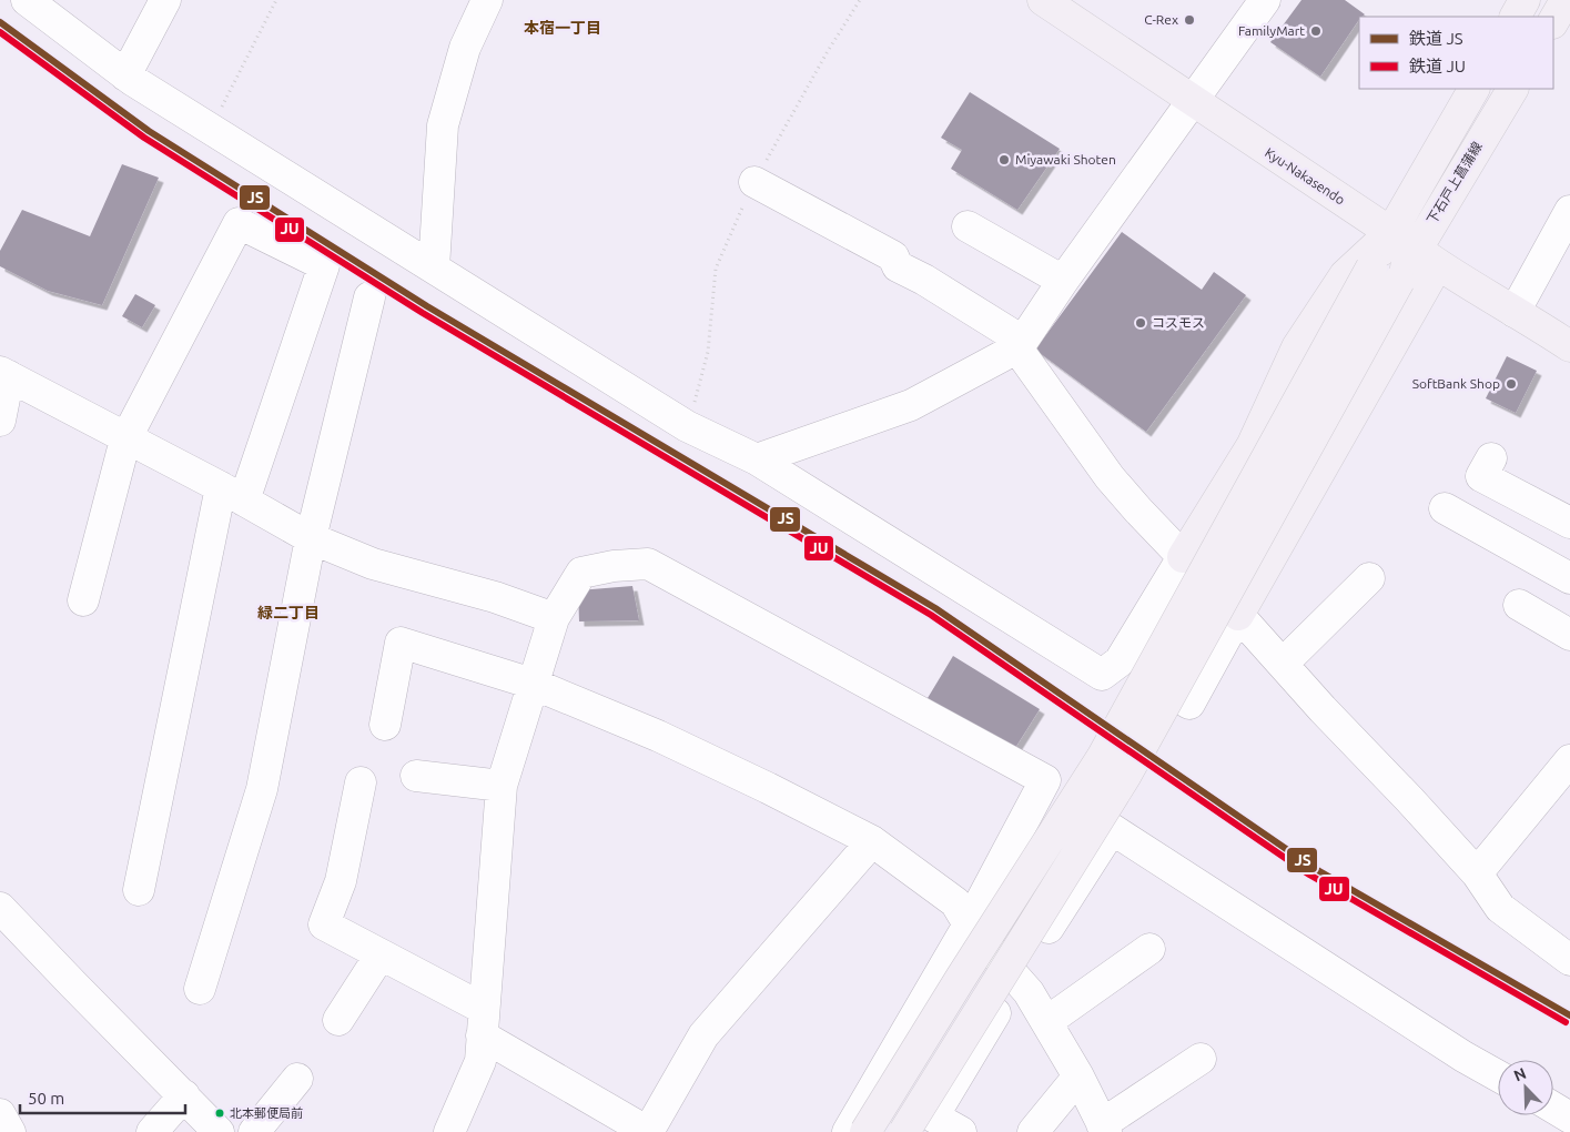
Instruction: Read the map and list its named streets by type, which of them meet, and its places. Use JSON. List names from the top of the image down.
{
  "streets": {
    "main road": ["Kyu-Nakasendo", "下石戸上菖蒲線"]
  },
  "crossings": [
    ["Kyu-Nakasendo", "下石戸上菖蒲線"]
  ],
  "districts": ["本宿一丁目", "緑二丁目"],
  "places": [
    "C-Rex",
    "FamilyMart",
    "Miyawaki Shoten",
    "コスモス",
    "SoftBank Shop",
    "北本郵便局前"
  ],
  "lines": ["rail line JS", "rail line JU"],
  "legend": ["鉄道 JS", "鉄道 JU"],
  "scale_bar": "50 m",
  "north": "top left"
}
